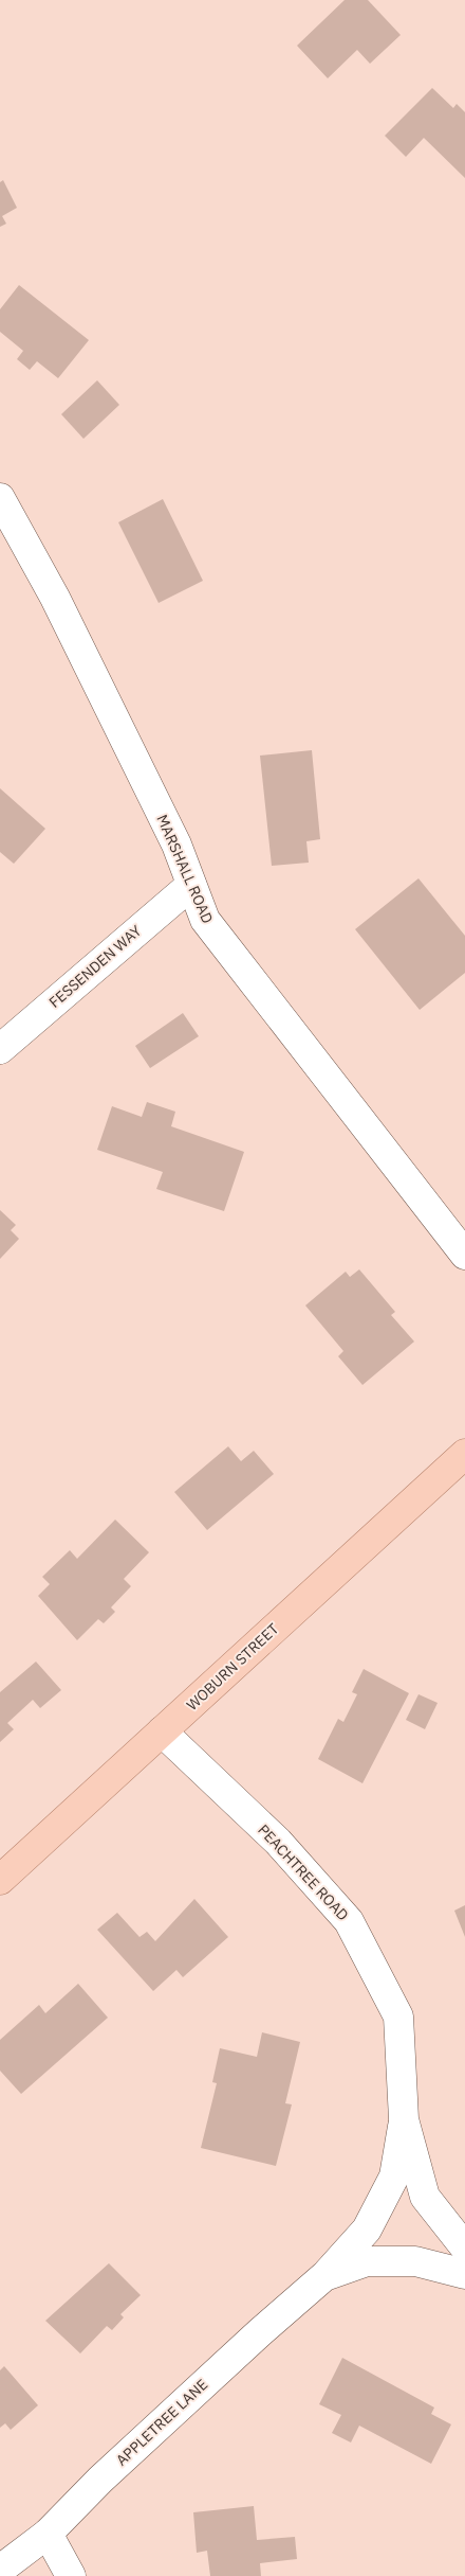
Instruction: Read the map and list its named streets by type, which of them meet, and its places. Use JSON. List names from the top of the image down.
{
  "streets": {
    "main road": ["WOBURN STREET"],
    "street": [
      "MARSHALL ROAD",
      "FESSENDEN WAY",
      "PEACHTREE ROAD",
      "APPLETREE LANE"
    ]
  },
  "crossings": [
    ["MARSHALL ROAD", "FESSENDEN WAY"],
    ["WOBURN STREET", "PEACHTREE ROAD"],
    ["PEACHTREE ROAD", "APPLETREE LANE"]
  ]
}
